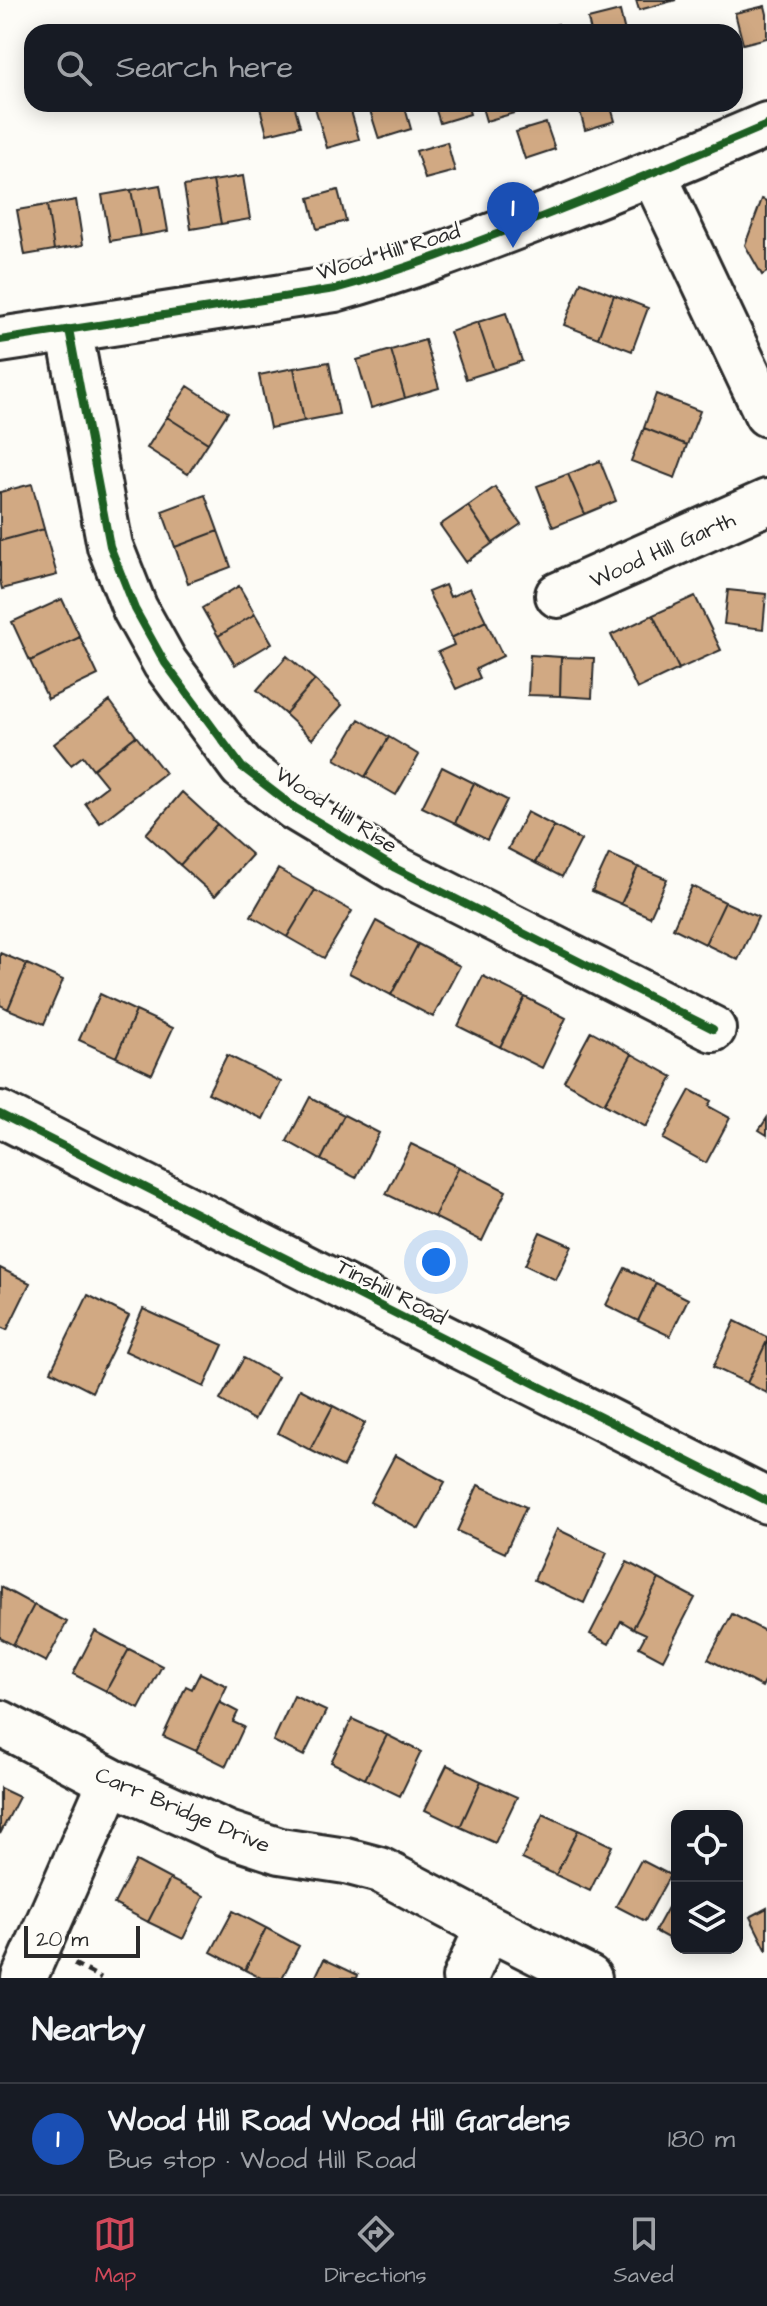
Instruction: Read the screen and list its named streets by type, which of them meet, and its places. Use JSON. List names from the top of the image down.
{
  "streets": {
    "street": [
      "Wood Hill Road",
      "Wood Hill Garth",
      "Wood Hill Rise",
      "Tinshill Road",
      "Carr Bridge Drive"
    ]
  },
  "crossings": [
    ["Wood Hill Road", "Wood Hill Rise"]
  ],
  "scale_bar": "20 m",
  "page": {
    "search": "Search here",
    "pins": "1",
    "scale": "20 m",
    "heading": "Nearby",
    "list": [
      {
        "mark": "1",
        "name": "Wood Hill Road Wood Hill Gardens",
        "note": "Bus stop · Wood Hill Road",
        "value": "180 m"
      }
    ],
    "nav": ["Map", "Directions", "Saved"]
  }
}
